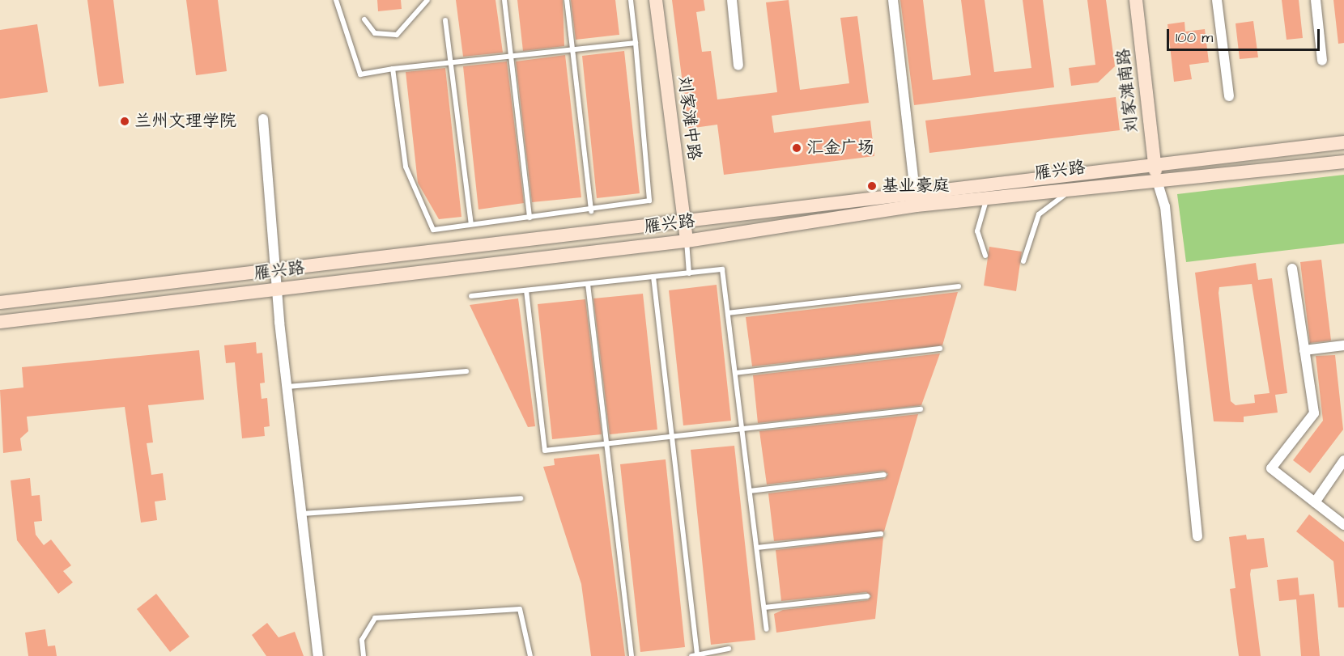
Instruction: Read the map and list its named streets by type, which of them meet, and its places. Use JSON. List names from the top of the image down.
{
  "streets": {
    "main road": ["刘家滩南路", "刘家滩中路", "雁兴路"]
  },
  "crossings": [
    ["刘家滩南路", "雁兴路"],
    ["刘家滩中路", "雁兴路"]
  ],
  "places": ["兰州文理学院", "汇金广场", "基业豪庭"],
  "scale_bar": "100 m"
}
